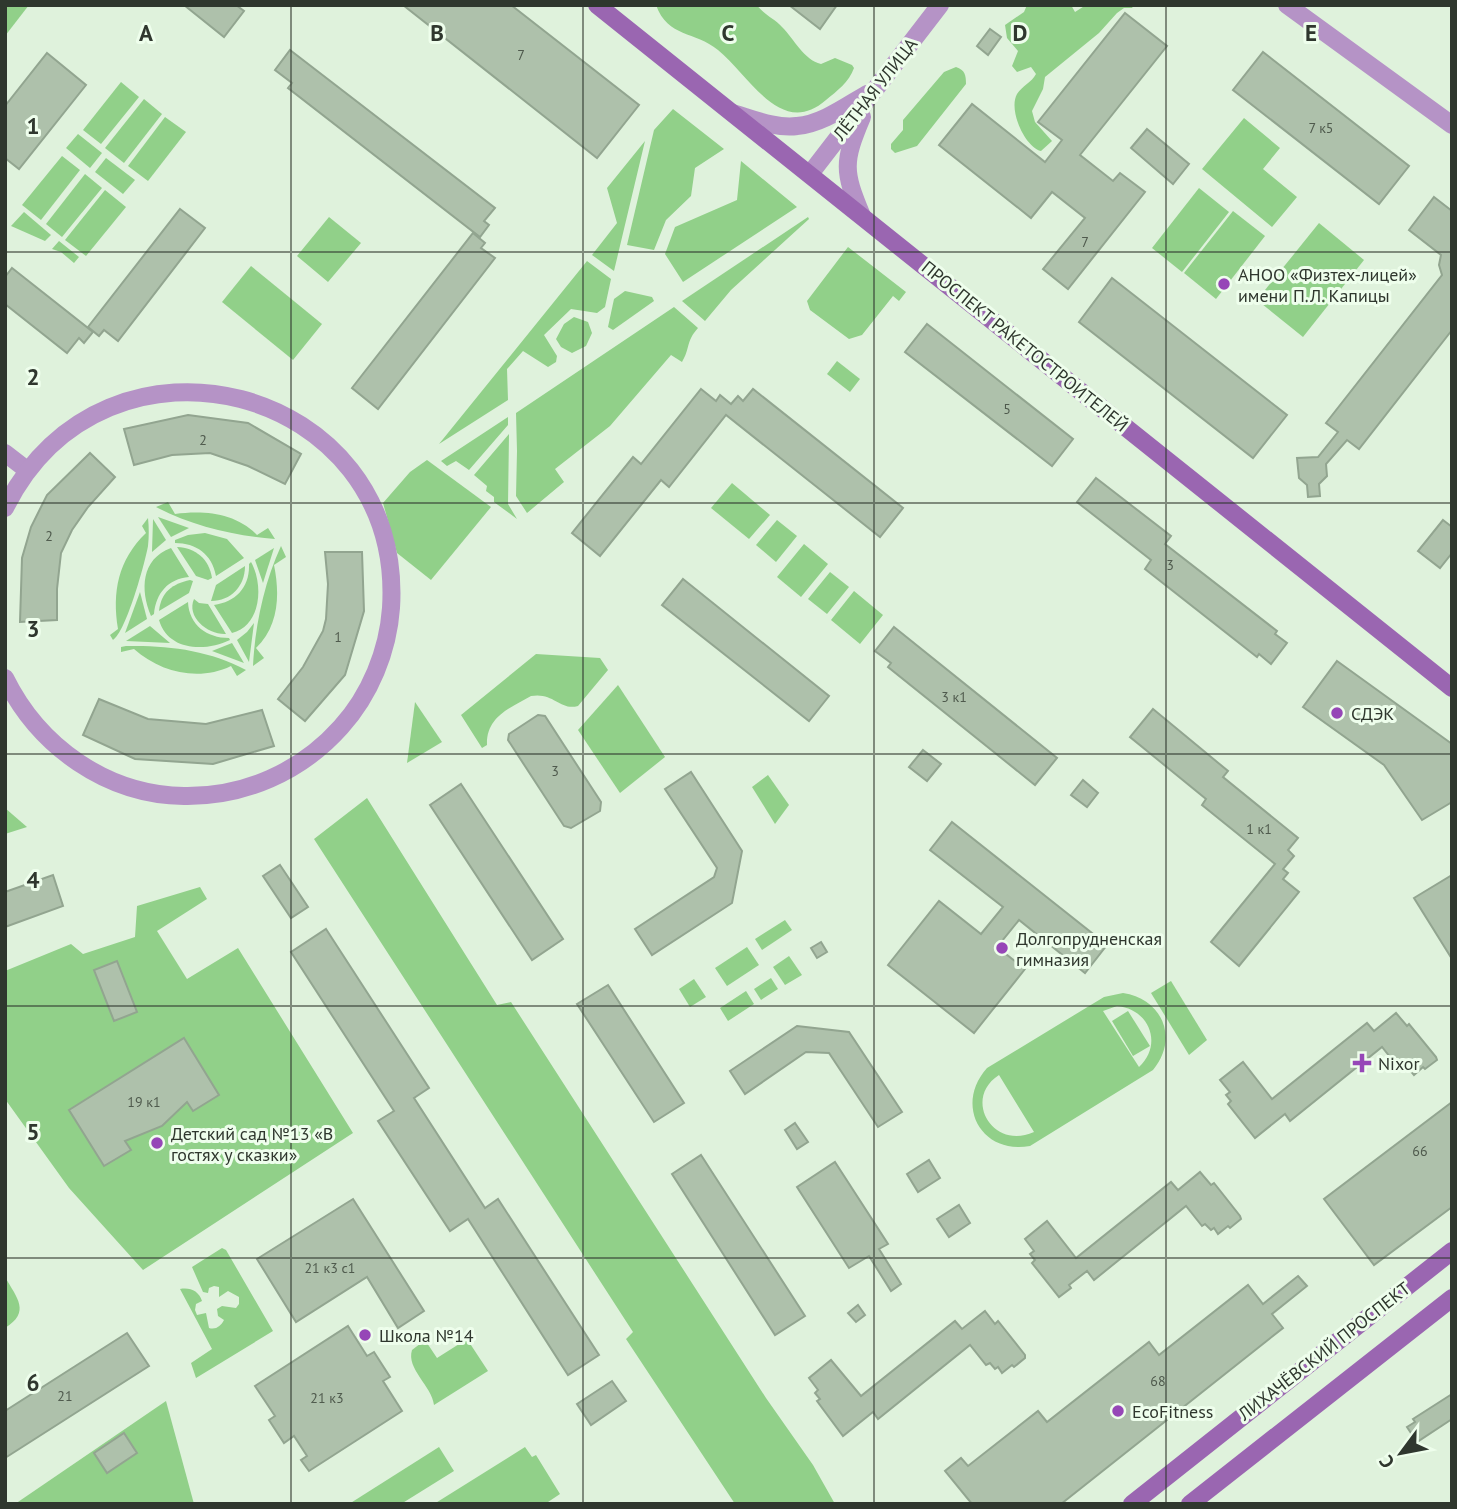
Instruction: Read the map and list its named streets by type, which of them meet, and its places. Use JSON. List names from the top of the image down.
{
  "streets": {
    "main road": ["ПРОСПЕКТ РАКЕТОСТРОИТЕЛЕЙ", "ЛИХАЧЁВСКИЙ ПРОСПЕКТ"],
    "street": ["ЛЁТНАЯ УЛИЦА"]
  },
  "crossings": [
    ["ЛЁТНАЯ УЛИЦА", "ПРОСПЕКТ РАКЕТОСТРОИТЕЛЕЙ"]
  ],
  "places": {
    "other": [
      "АНОО «Физтех-лицей» имени П.Л. Капицы",
      "СДЭК",
      "Долгопрудненская гимназия",
      "Детский сад №13 «В гостях у сказки»",
      "Школа №14",
      "EcoFitness"
    ],
    "health": ["Nixor"]
  },
  "house_numbers": [
    "7",
    "7 к5",
    "7",
    "5",
    "2",
    "2",
    "3",
    "1",
    "3 к1",
    "3",
    "1 к1",
    "19 к1",
    "66",
    "21 к3 с1",
    "68",
    "21",
    "21 к3"
  ],
  "north": "bottom left",
  "grid": {
    "columns": [
      "A",
      "B",
      "C",
      "D",
      "E"
    ],
    "rows": [
      "1",
      "2",
      "3",
      "4",
      "5",
      "6"
    ]
  }
}
